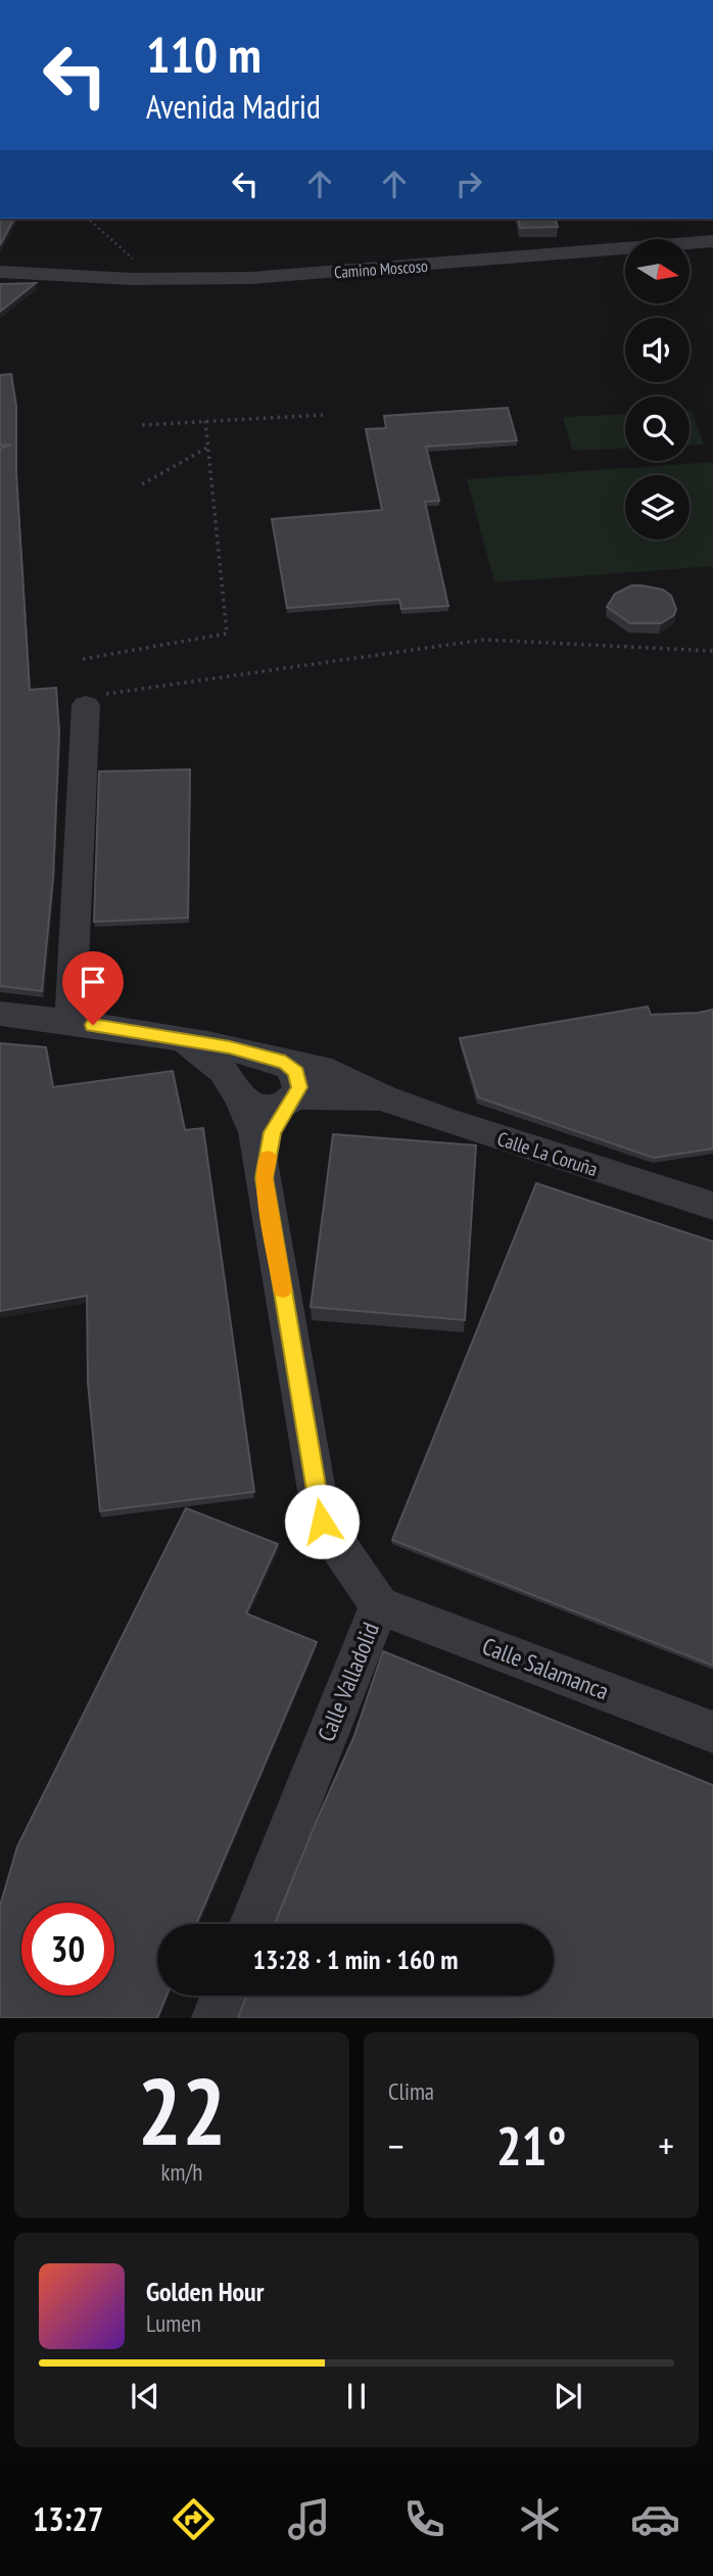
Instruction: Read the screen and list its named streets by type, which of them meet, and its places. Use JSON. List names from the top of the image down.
{
  "streets": {
    "street": [
      "Camino Moscoso",
      "Calle La Coruña",
      "Calle Salamanca",
      "Calle Valladolid"
    ]
  },
  "crossings": [
    ["Calle La Coruña", "Calle Valladolid"],
    ["Calle Salamanca", "Calle Valladolid"]
  ],
  "north": "right",
  "page": {
    "turn": ["110 m", "Avenida Madrid"],
    "limit": "30",
    "trip": "13:28 · 1 min · 160 m",
    "tile": [
      ["22", "km/h"],
      "Clima"
    ],
    "heat": ["−", "21°", "+"],
    "song": ["Golden Hour", "Lumen"],
    "tabs": "13:27"
  }
}
